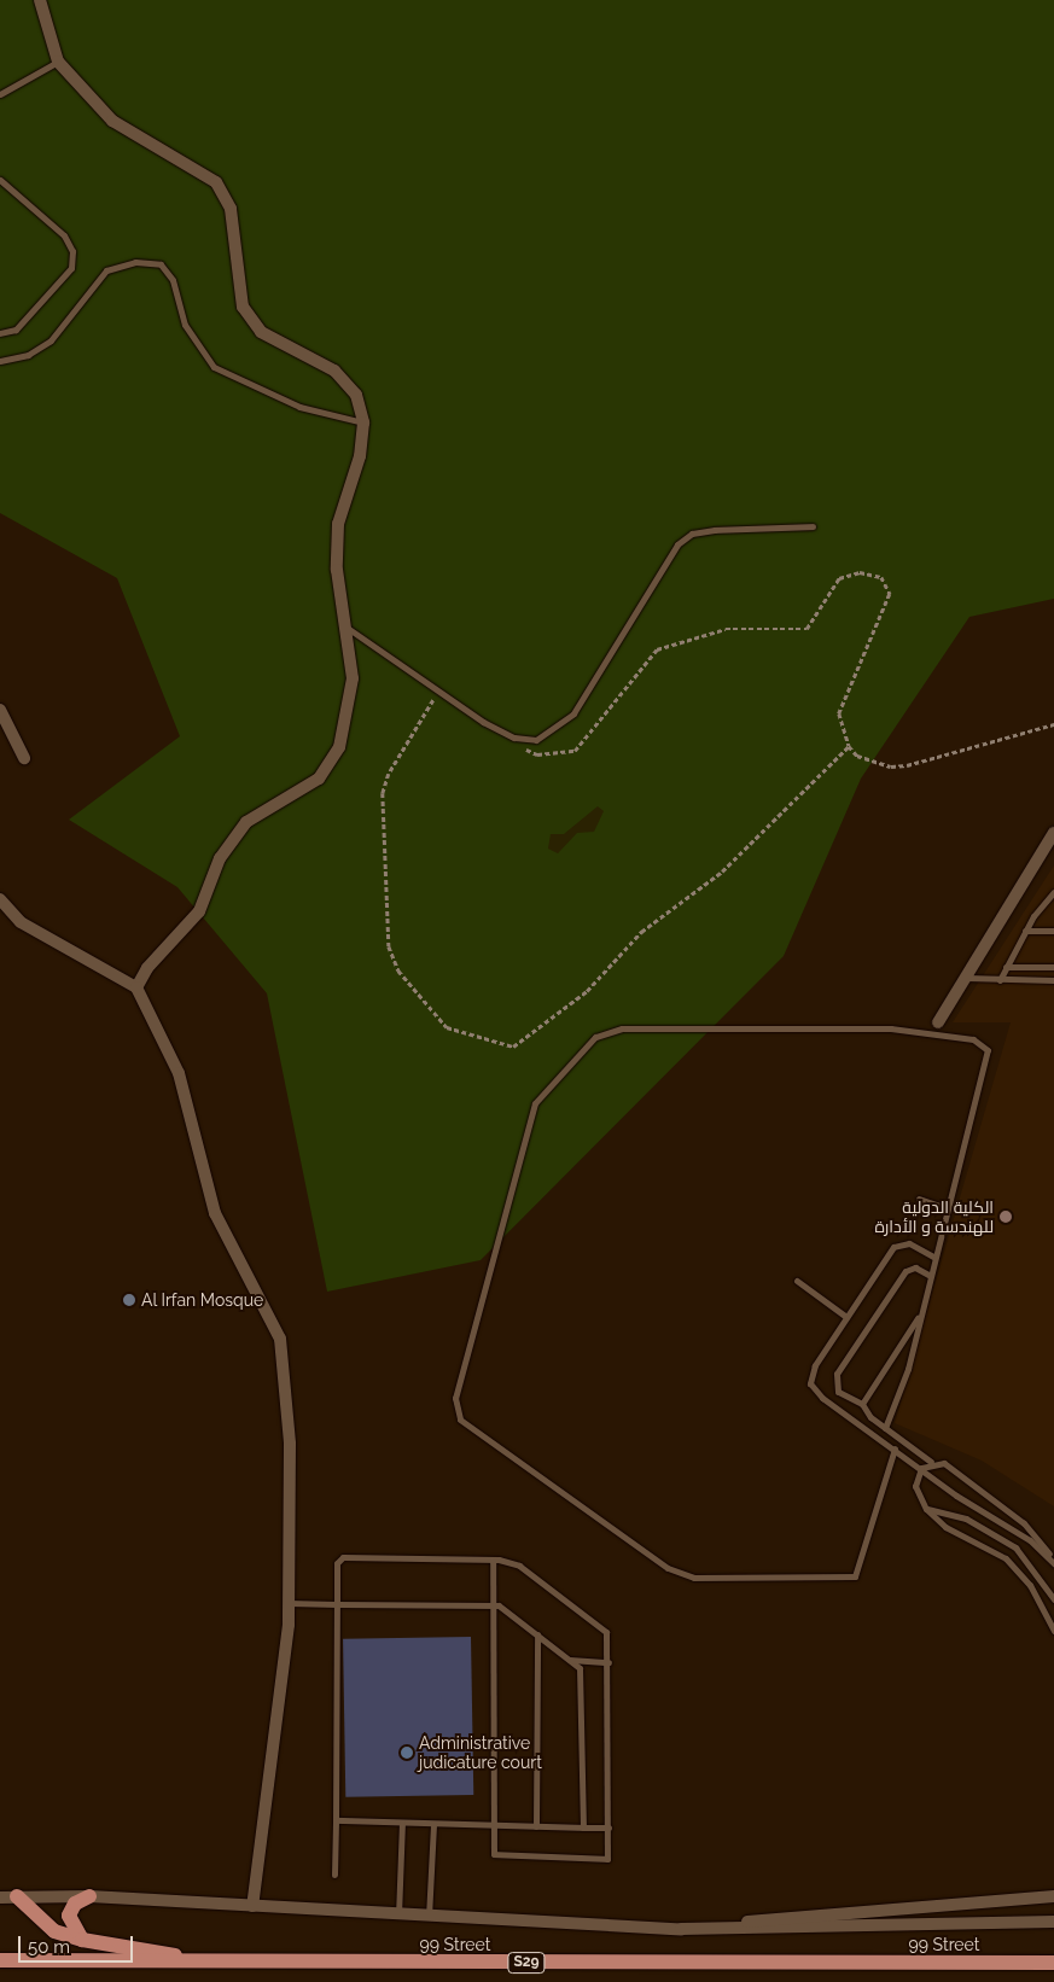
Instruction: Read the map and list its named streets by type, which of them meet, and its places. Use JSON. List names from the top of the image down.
{
  "streets": {
    "main road": ["99 Street", "S29"]
  },
  "places": ["الكلية الدولية للهندسة و الأدارة", "Al Irfan Mosque", "Administrative judicature court"],
  "scale_bar": "50 m"
}
